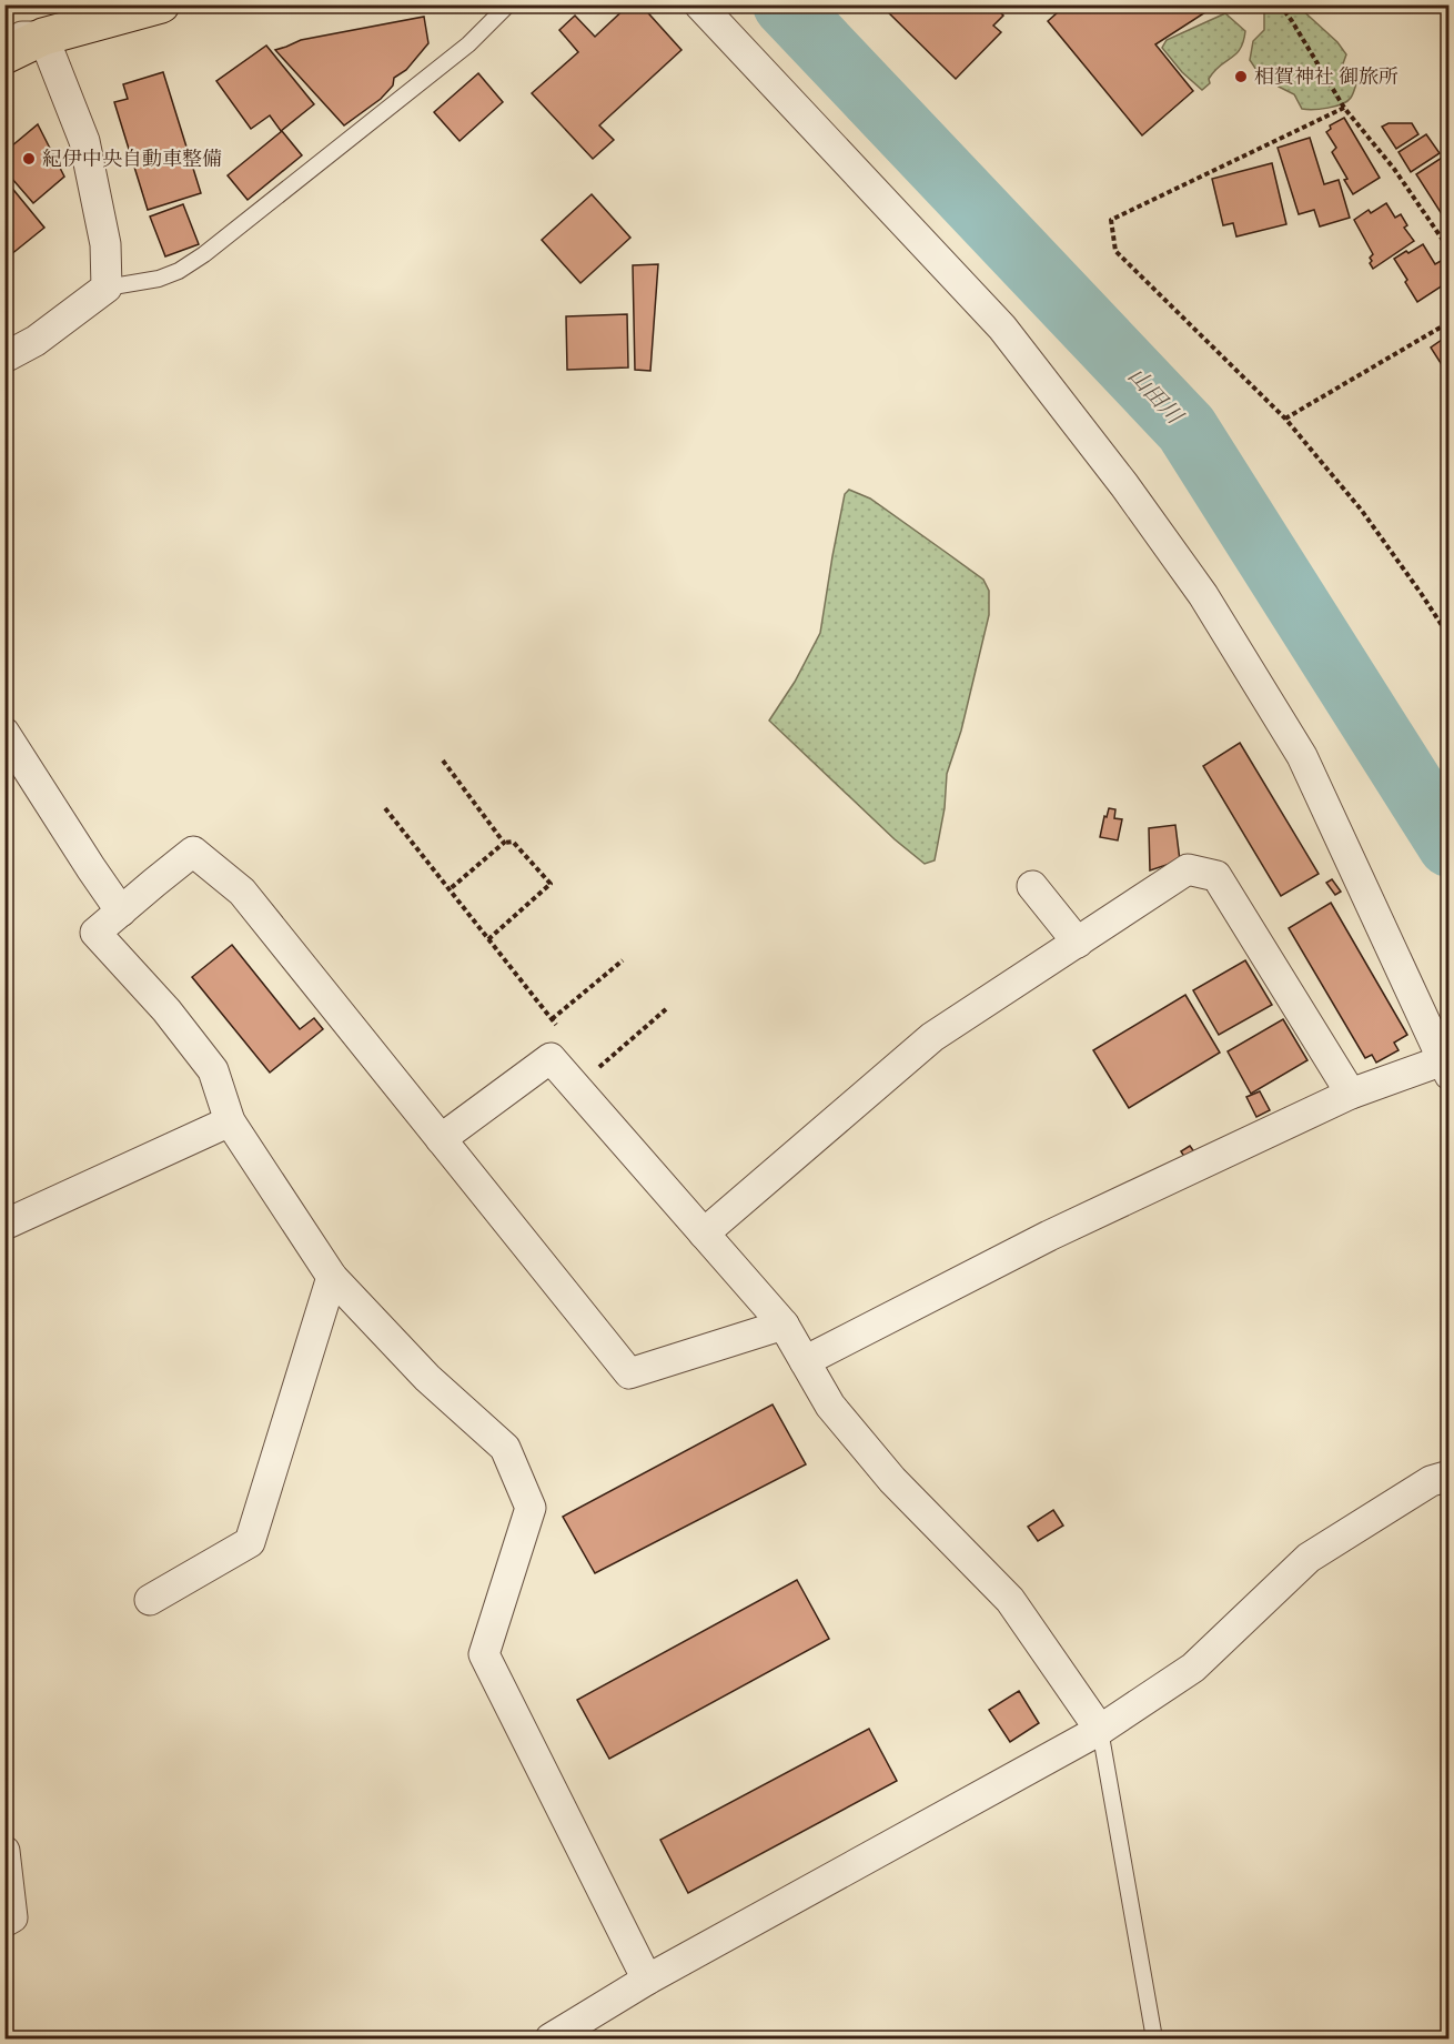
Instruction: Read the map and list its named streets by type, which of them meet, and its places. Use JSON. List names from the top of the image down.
{
  "water": ["山田川"],
  "places": ["相賀神社 御旅所", "紀伊中央自動車整備"]
}
